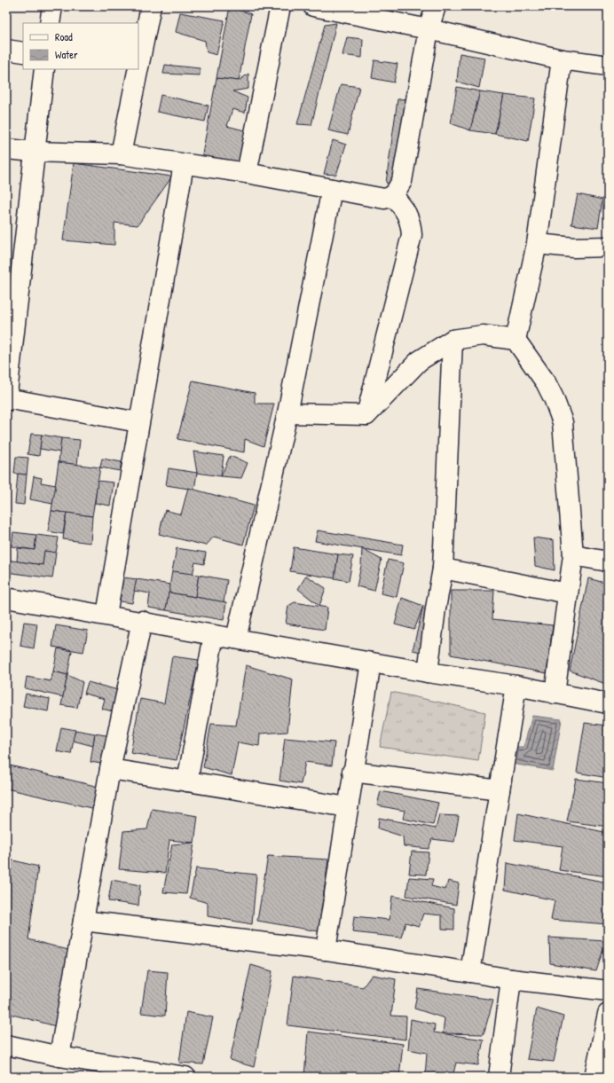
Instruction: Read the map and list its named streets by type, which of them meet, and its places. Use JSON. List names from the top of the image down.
{
  "legend": ["Road", "Water"]
}
